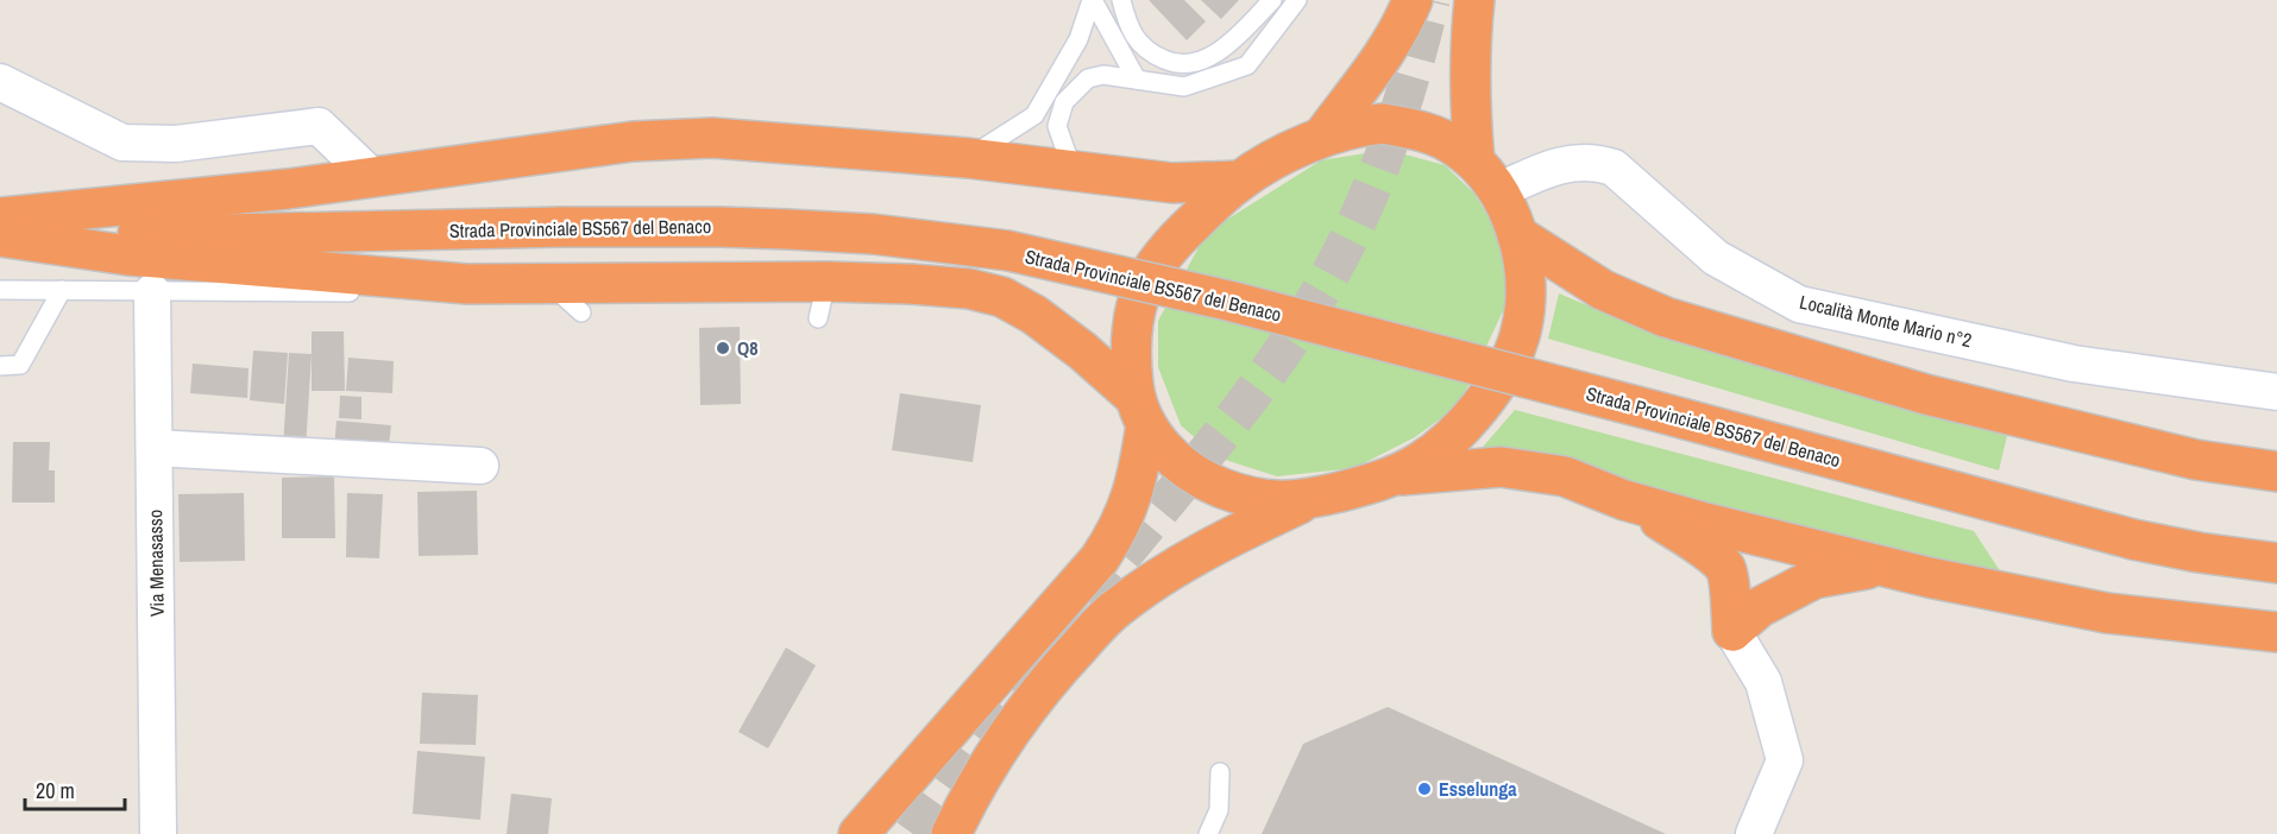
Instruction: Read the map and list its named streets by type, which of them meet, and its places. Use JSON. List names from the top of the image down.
{
  "streets": {
    "highway": ["Strada Provinciale BS567 del Benaco"],
    "street": ["Località Monte Mario n°2", "Via Menasasso"]
  },
  "places": ["Q8", "Esselunga"],
  "scale_bar": "20 m"
}
